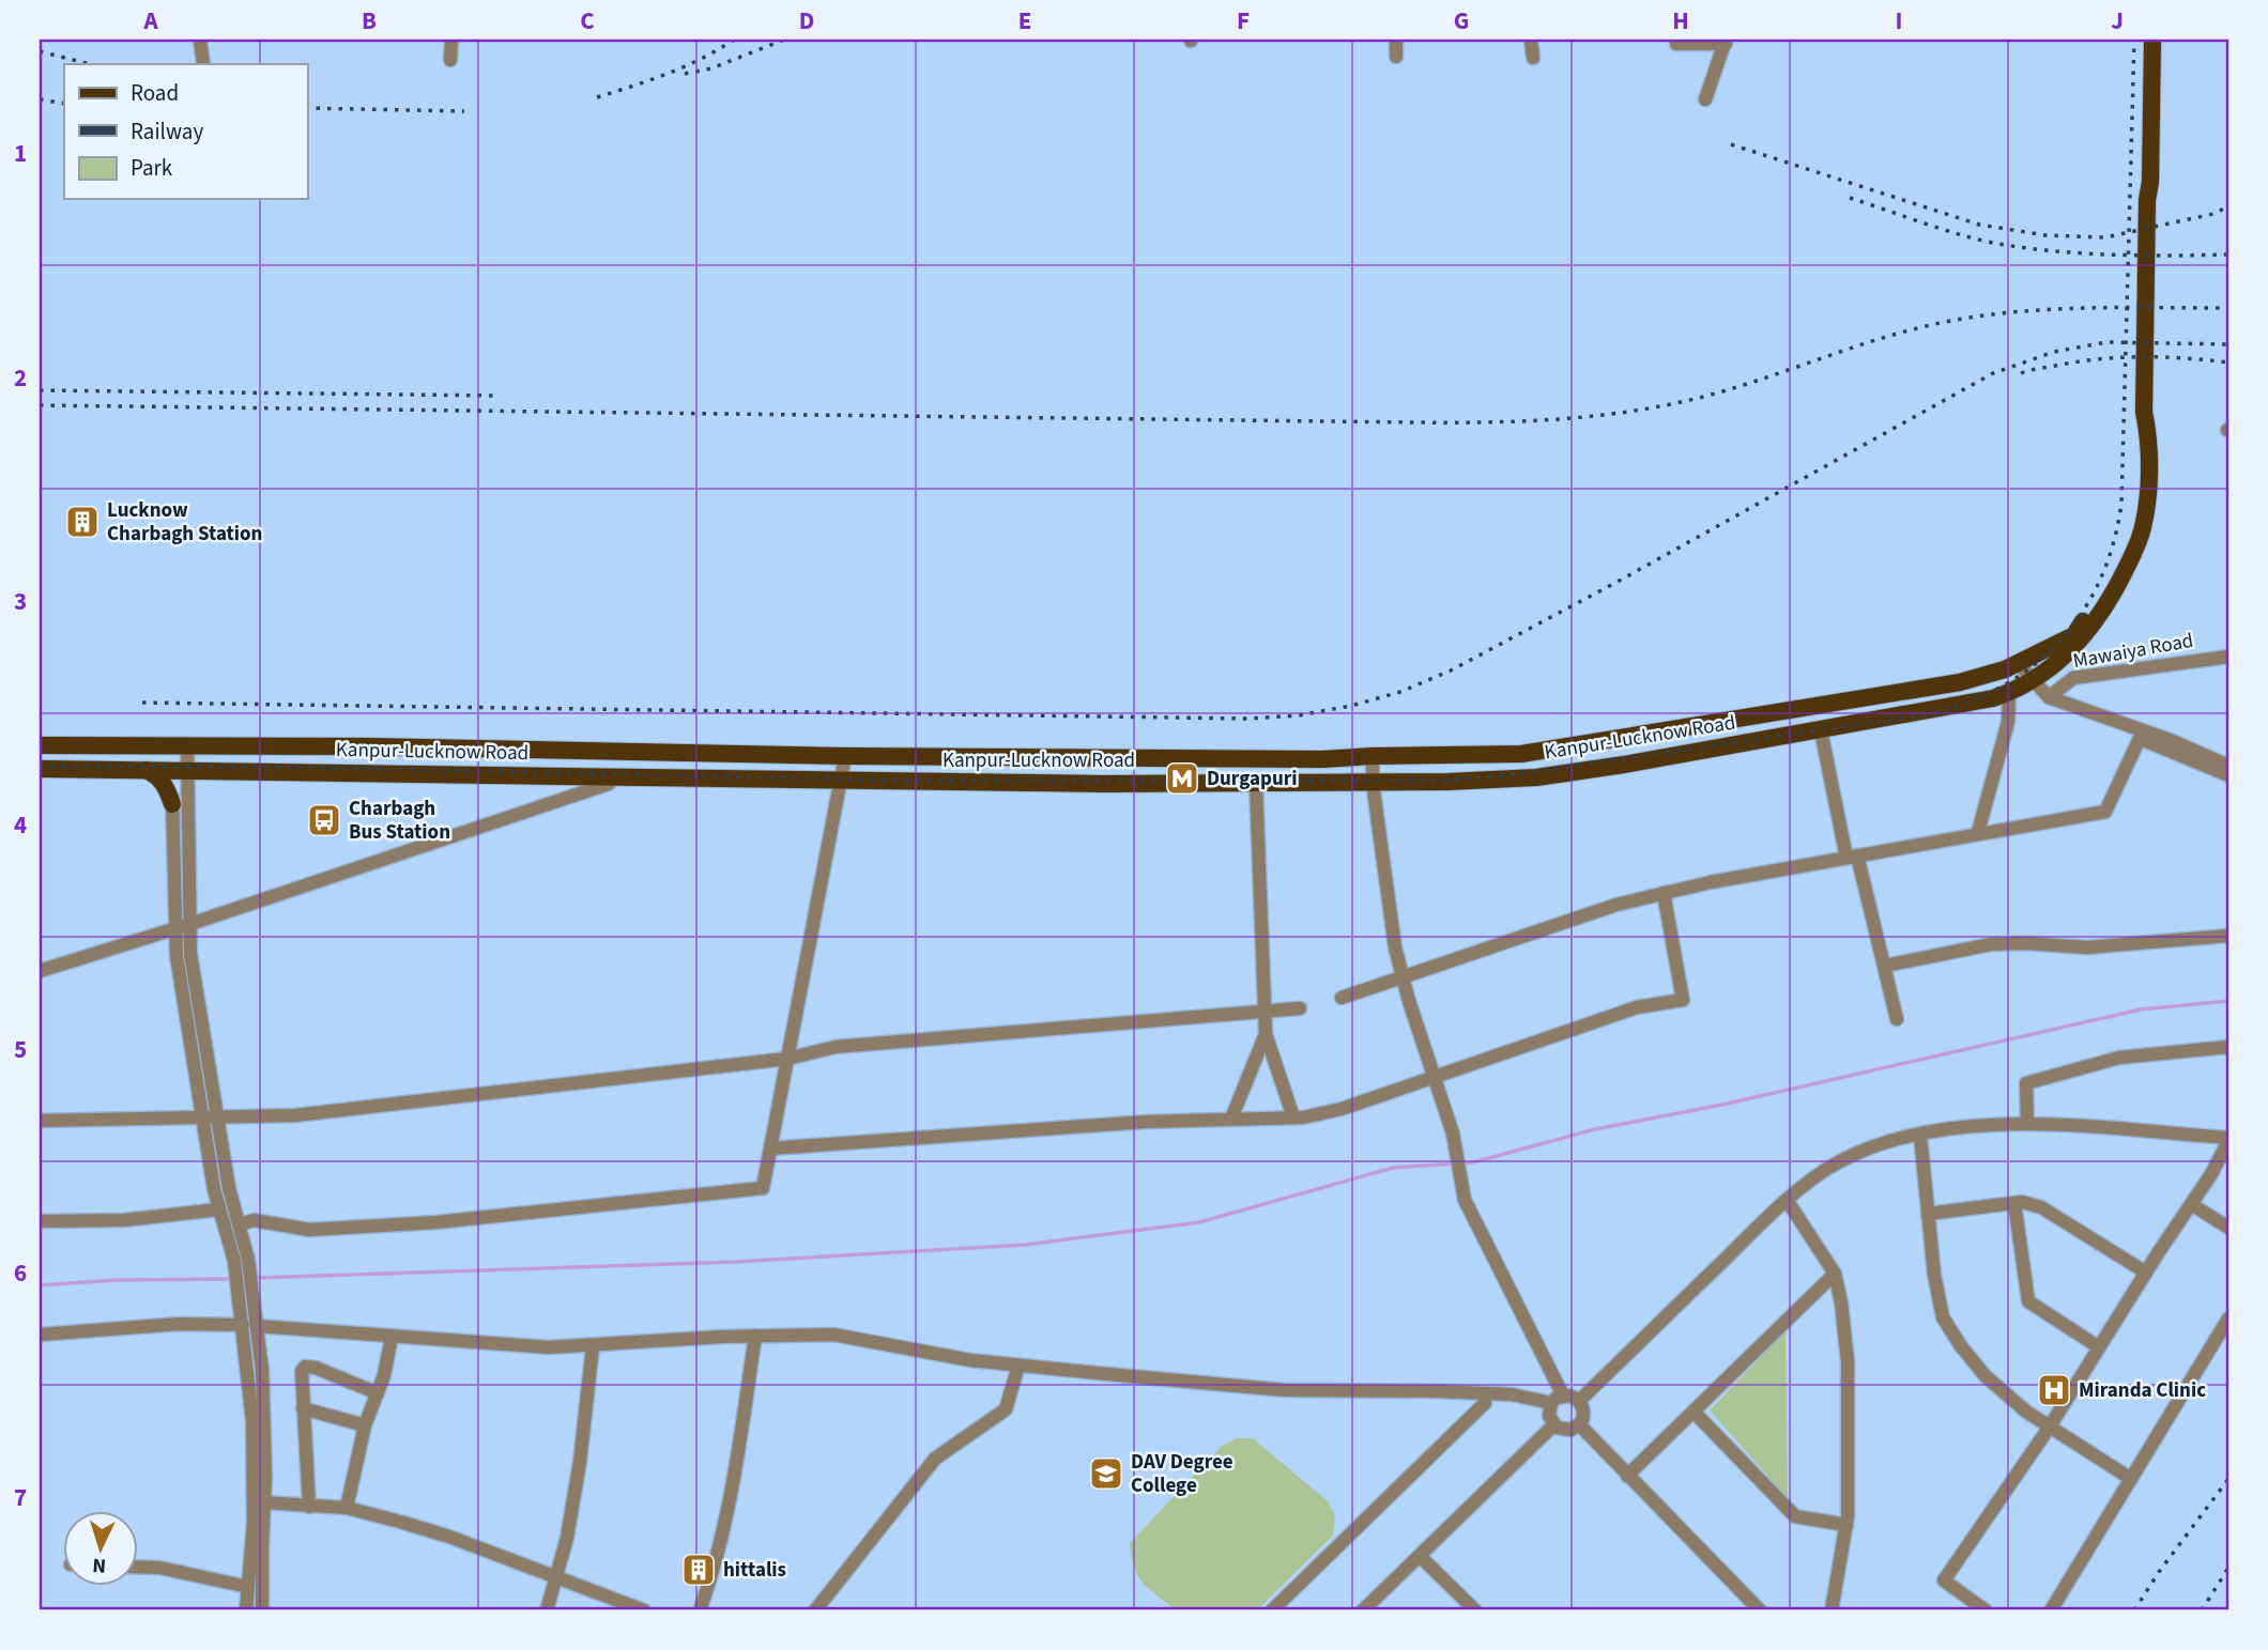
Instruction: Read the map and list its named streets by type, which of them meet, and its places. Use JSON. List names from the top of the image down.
{
  "streets": {
    "main road": ["Kanpur-Lucknow Road"],
    "street": ["Mawaiya Road"]
  },
  "places": {
    "building": ["Lucknow Charbagh Station", "hittalis"],
    "metro station": ["Durgapuri"],
    "bus stop": ["Charbagh Bus Station"],
    "hospital": ["Miranda Clinic"],
    "school or university": ["DAV Degree College"]
  },
  "legend": ["Road", "Railway", "Park"],
  "north": "bottom",
  "grid": {
    "columns": [
      "A",
      "B",
      "C",
      "D",
      "E",
      "F",
      "G",
      "H",
      "I",
      "J"
    ],
    "rows": [
      "1",
      "2",
      "3",
      "4",
      "5",
      "6",
      "7"
    ]
  }
}
